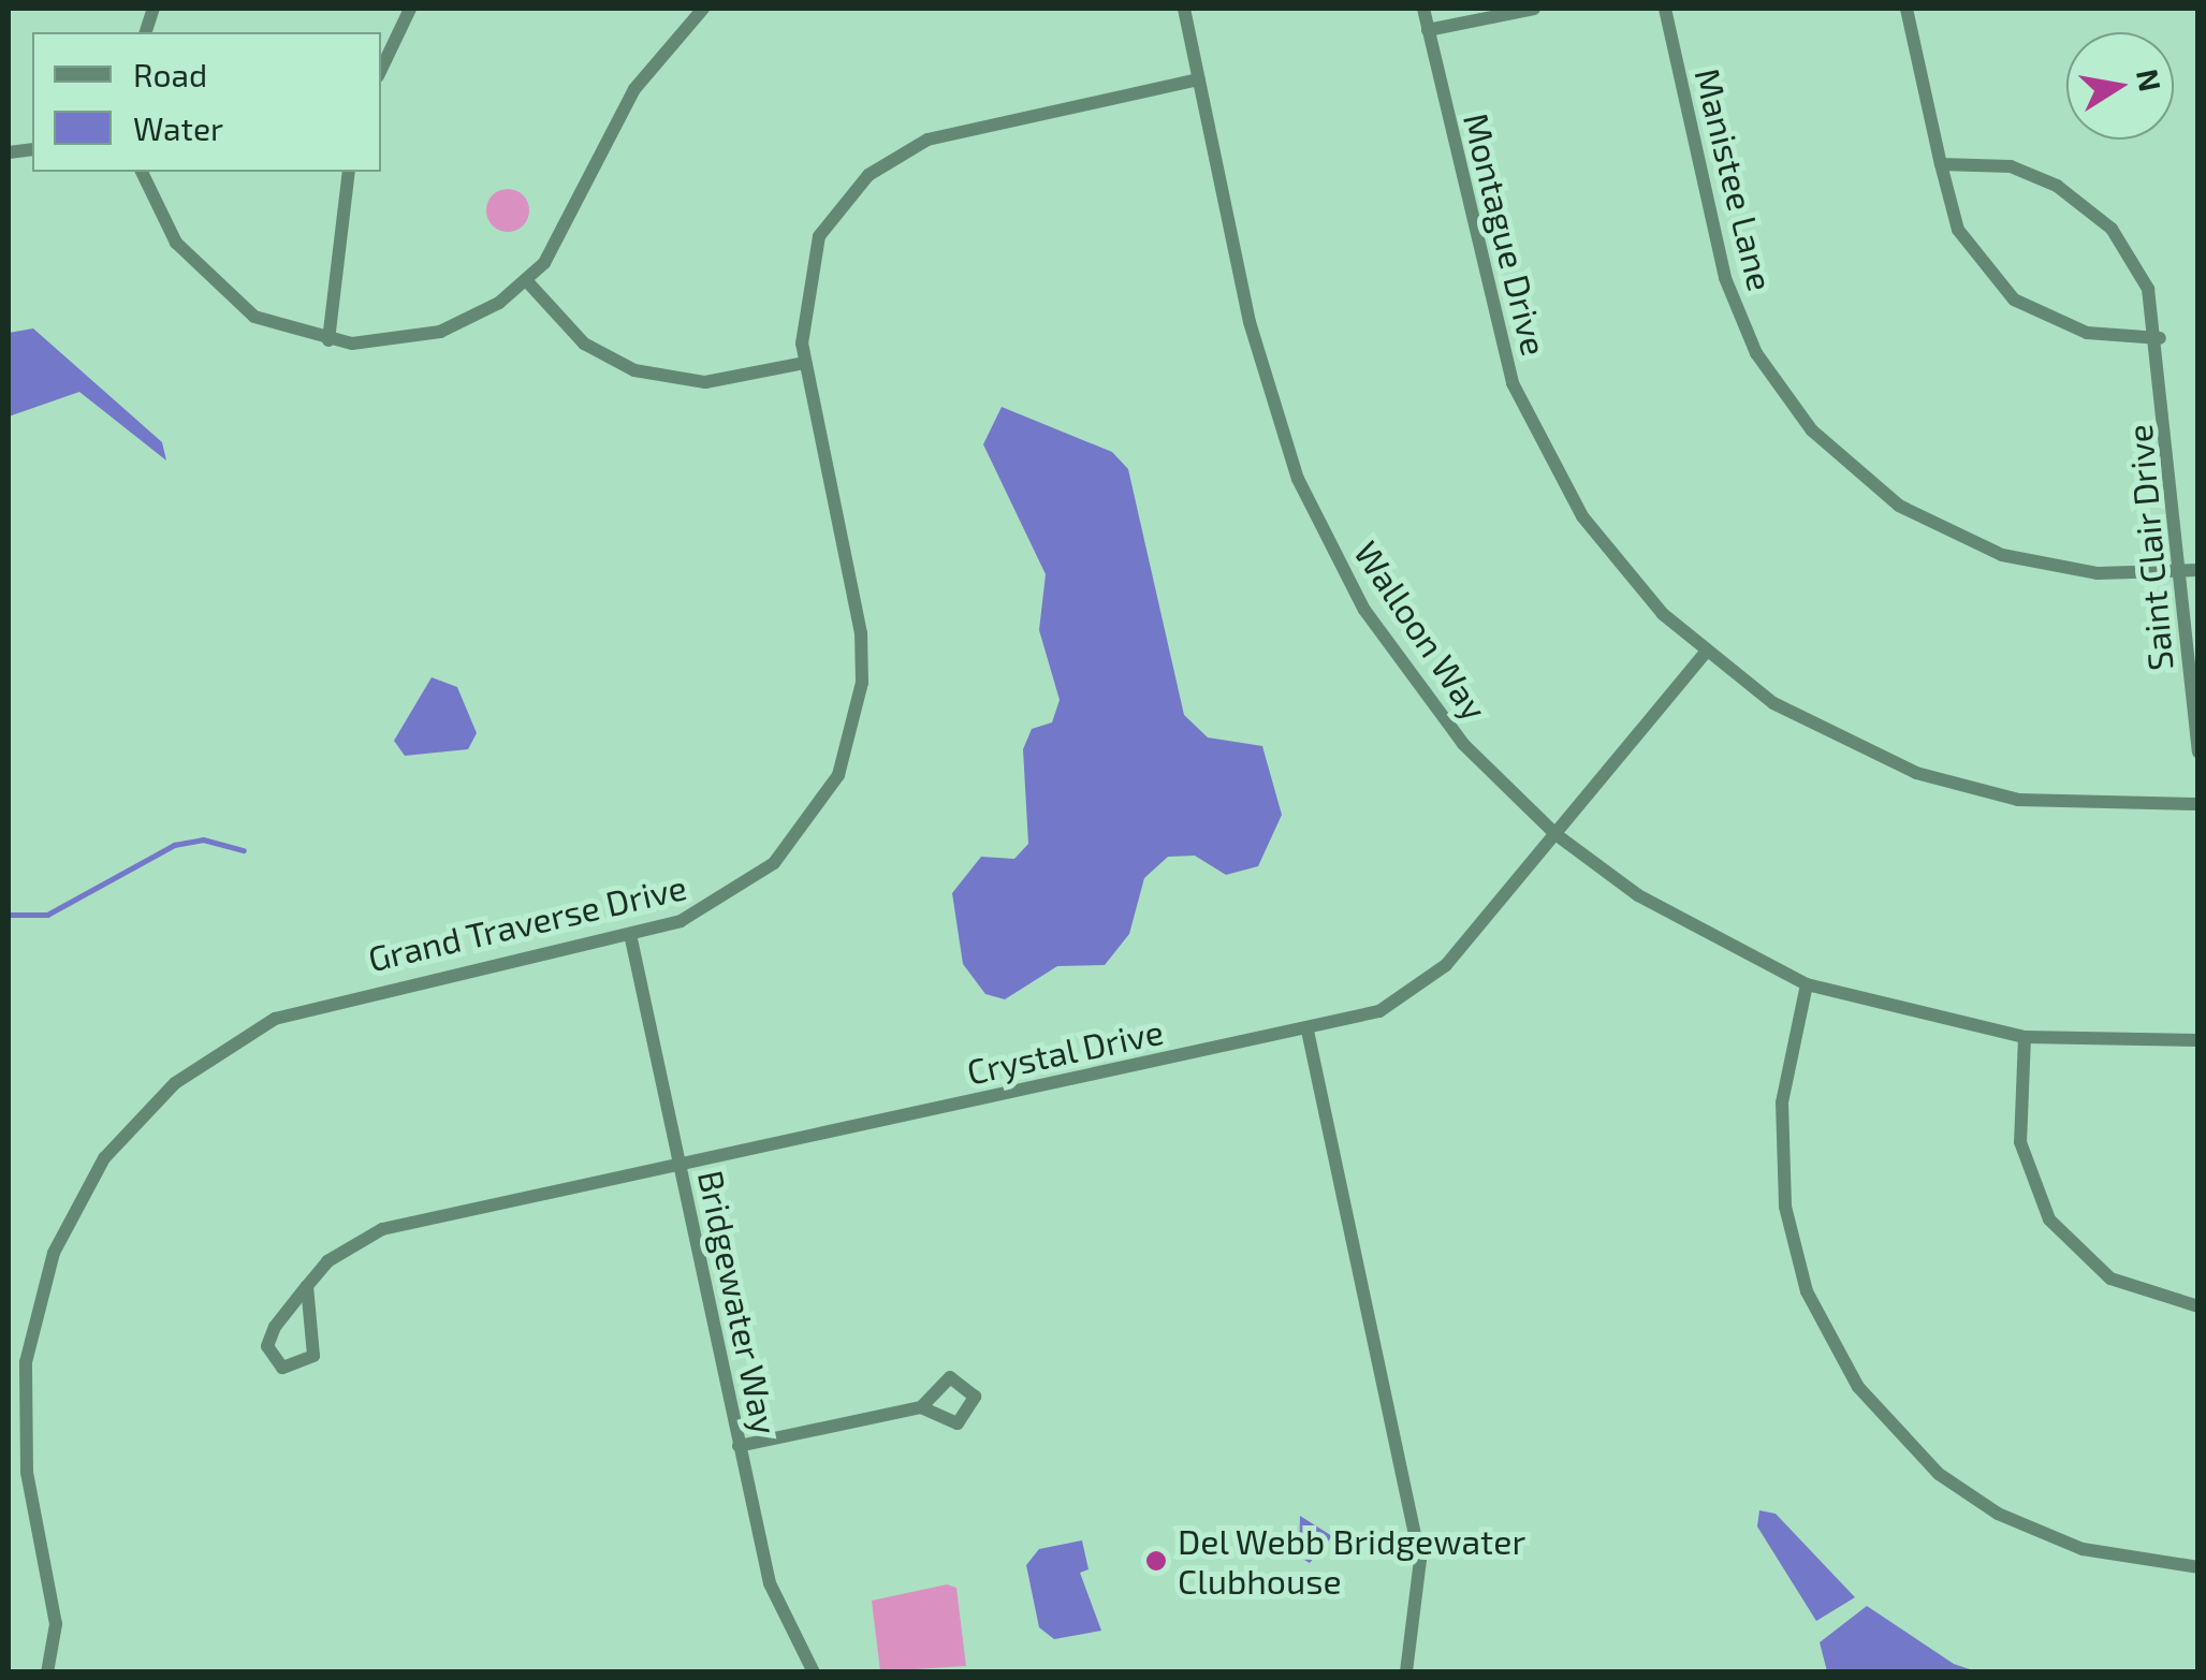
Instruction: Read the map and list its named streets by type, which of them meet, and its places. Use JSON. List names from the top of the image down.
{
  "streets": {
    "street": [
      "Manistee Lane",
      "Montague Drive",
      "Saint Clair Drive",
      "Walloon Way",
      "Grand Traverse Drive",
      "Crystal Drive",
      "Bridgewater Way"
    ]
  },
  "crossings": [
    ["Manistee Lane", "Saint Clair Drive"],
    ["Montague Drive", "Crystal Drive"],
    ["Walloon Way", "Grand Traverse Drive"],
    ["Walloon Way", "Crystal Drive"],
    ["Grand Traverse Drive", "Bridgewater Way"],
    ["Crystal Drive", "Bridgewater Way"]
  ],
  "places": ["Del Webb Bridgewater Clubhouse"],
  "legend": ["Road", "Water"],
  "north": "right"
}
